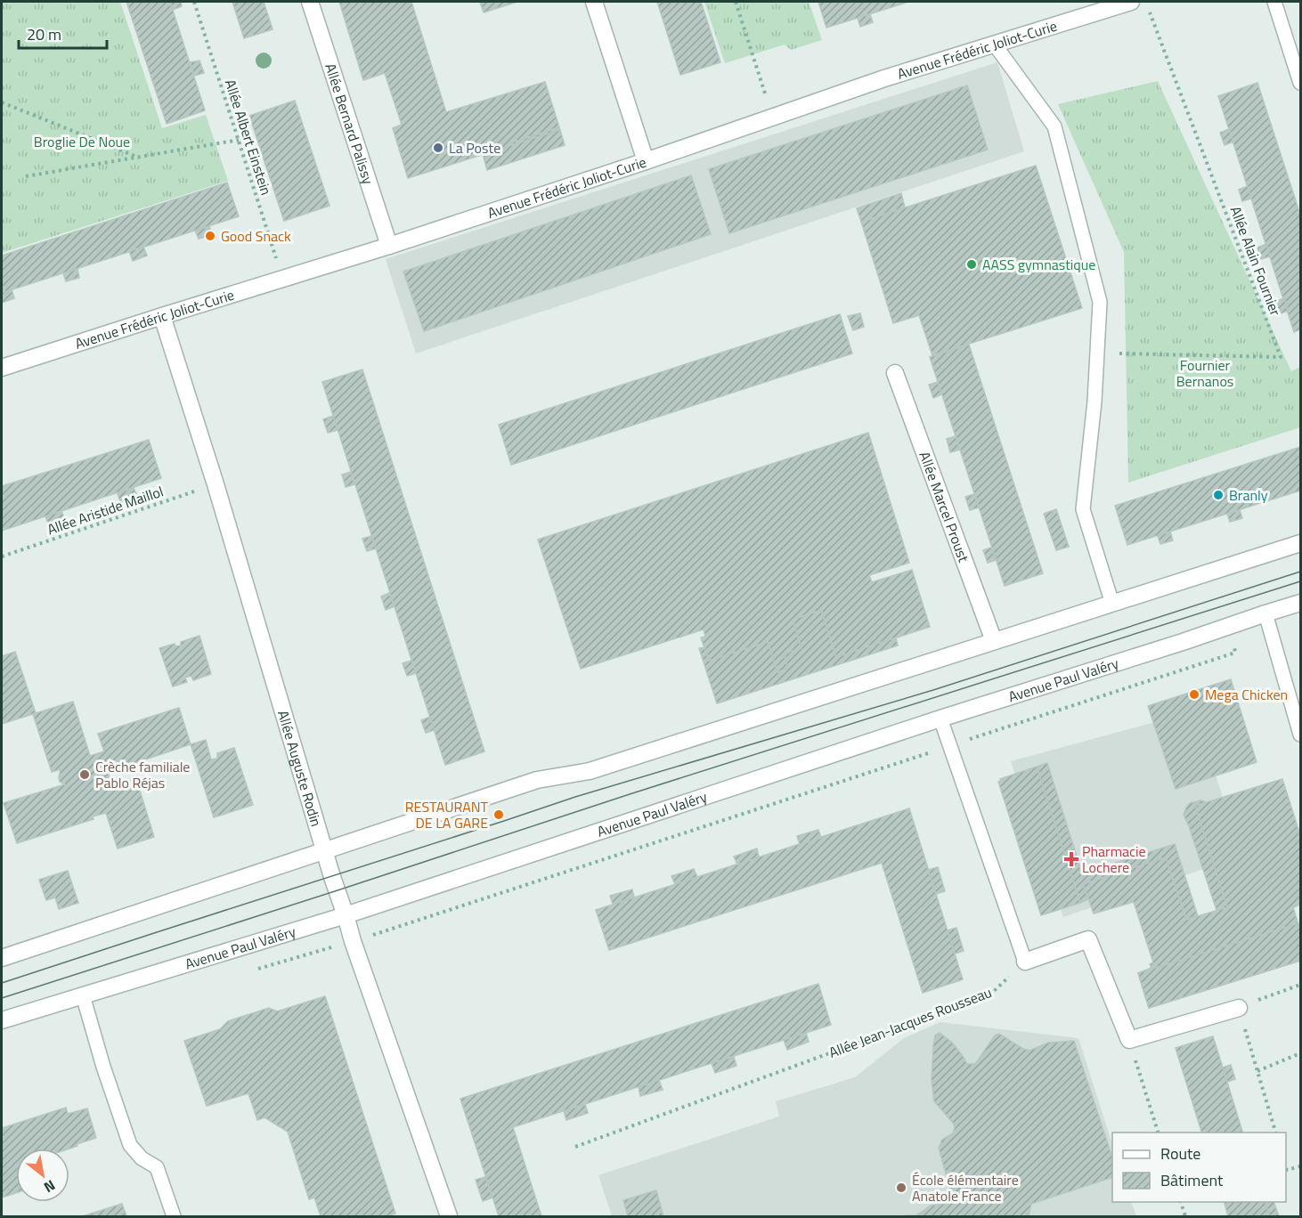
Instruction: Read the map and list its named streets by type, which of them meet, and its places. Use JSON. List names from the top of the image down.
{
  "streets": {
    "street": [
      "Avenue Frédéric Joliot-Curie",
      "Allée Bernard Palissy",
      "Allée Marcel Proust",
      "Avenue Paul Valéry",
      "Allée Auguste Rodin"
    ],
    "path": [
      "Allée Albert Einstein",
      "Allée Alain Fournier",
      "Allée Aristide Maillol",
      "Allée Jean-Jacques Rousseau"
    ]
  },
  "crossings": [
    ["Avenue Frédéric Joliot-Curie", "Allée Bernard Palissy"],
    ["Avenue Frédéric Joliot-Curie", "Allée Albert Einstein"],
    ["Avenue Frédéric Joliot-Curie", "Allée Auguste Rodin"],
    ["Allée Aristide Maillol", "Allée Auguste Rodin"],
    ["Avenue Paul Valéry", "Allée Auguste Rodin"]
  ],
  "parks": ["Broglie De Noue", "Fournier Bernanos"],
  "places": {
    "other": [
      "La Poste",
      "Good Snack",
      "AASS gymnastique",
      "Branly",
      "Mega Chicken",
      "Crèche familiale Pablo Réjas",
      "RESTAURANT DE LA GARE",
      "École élémentaire Anatole France"
    ],
    "health": ["Pharmacie Lochere"]
  },
  "legend": ["Route", "Bâtiment"],
  "scale_bar": "20 m",
  "north": "bottom right"
}
